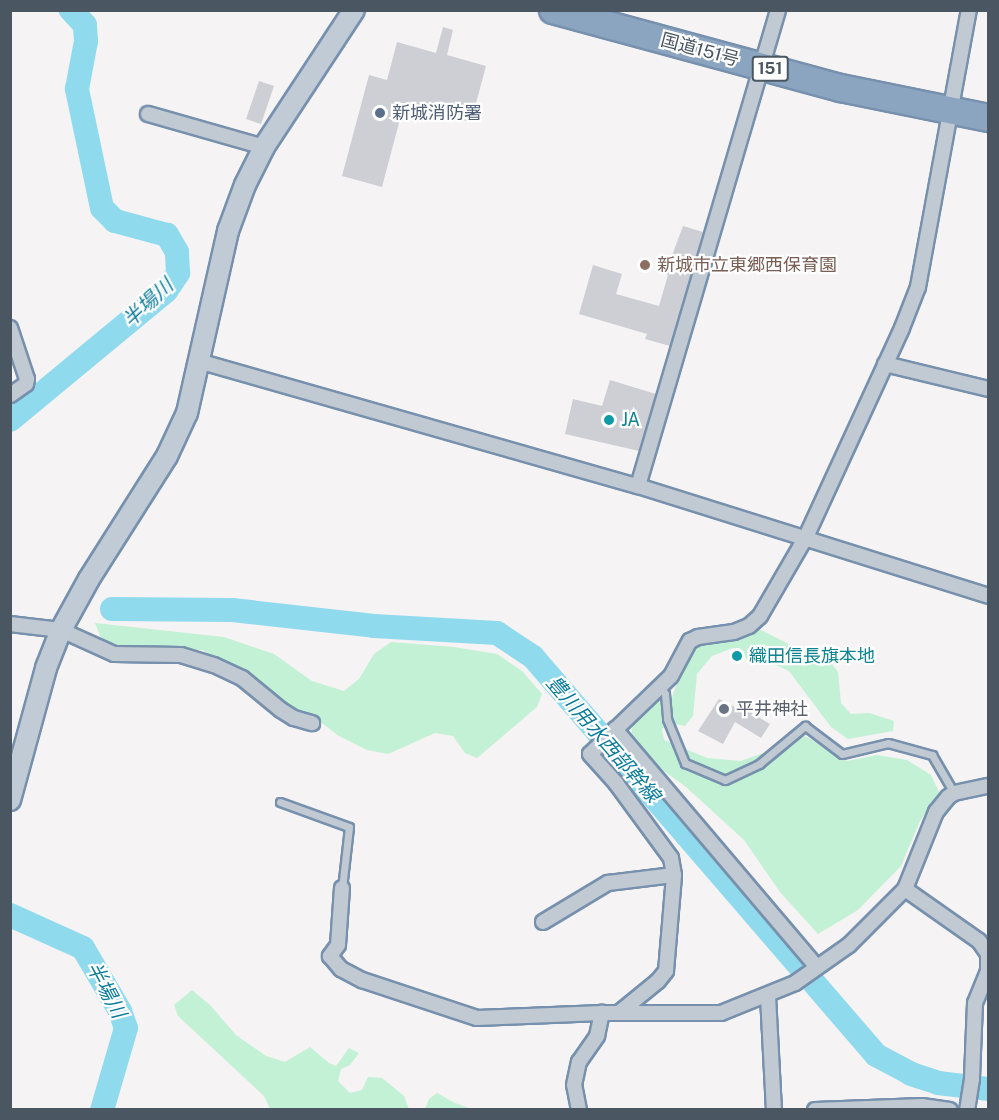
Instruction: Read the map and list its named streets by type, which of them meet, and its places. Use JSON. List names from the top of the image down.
{
  "streets": {
    "highway": ["国道151号", "151"]
  },
  "water": ["半場川", "豊川用水西部幹線"],
  "places": [
    "新城消防署",
    "新城市立東郷西保育園",
    "JA",
    "織田信長旗本地",
    "平井神社"
  ]
}
